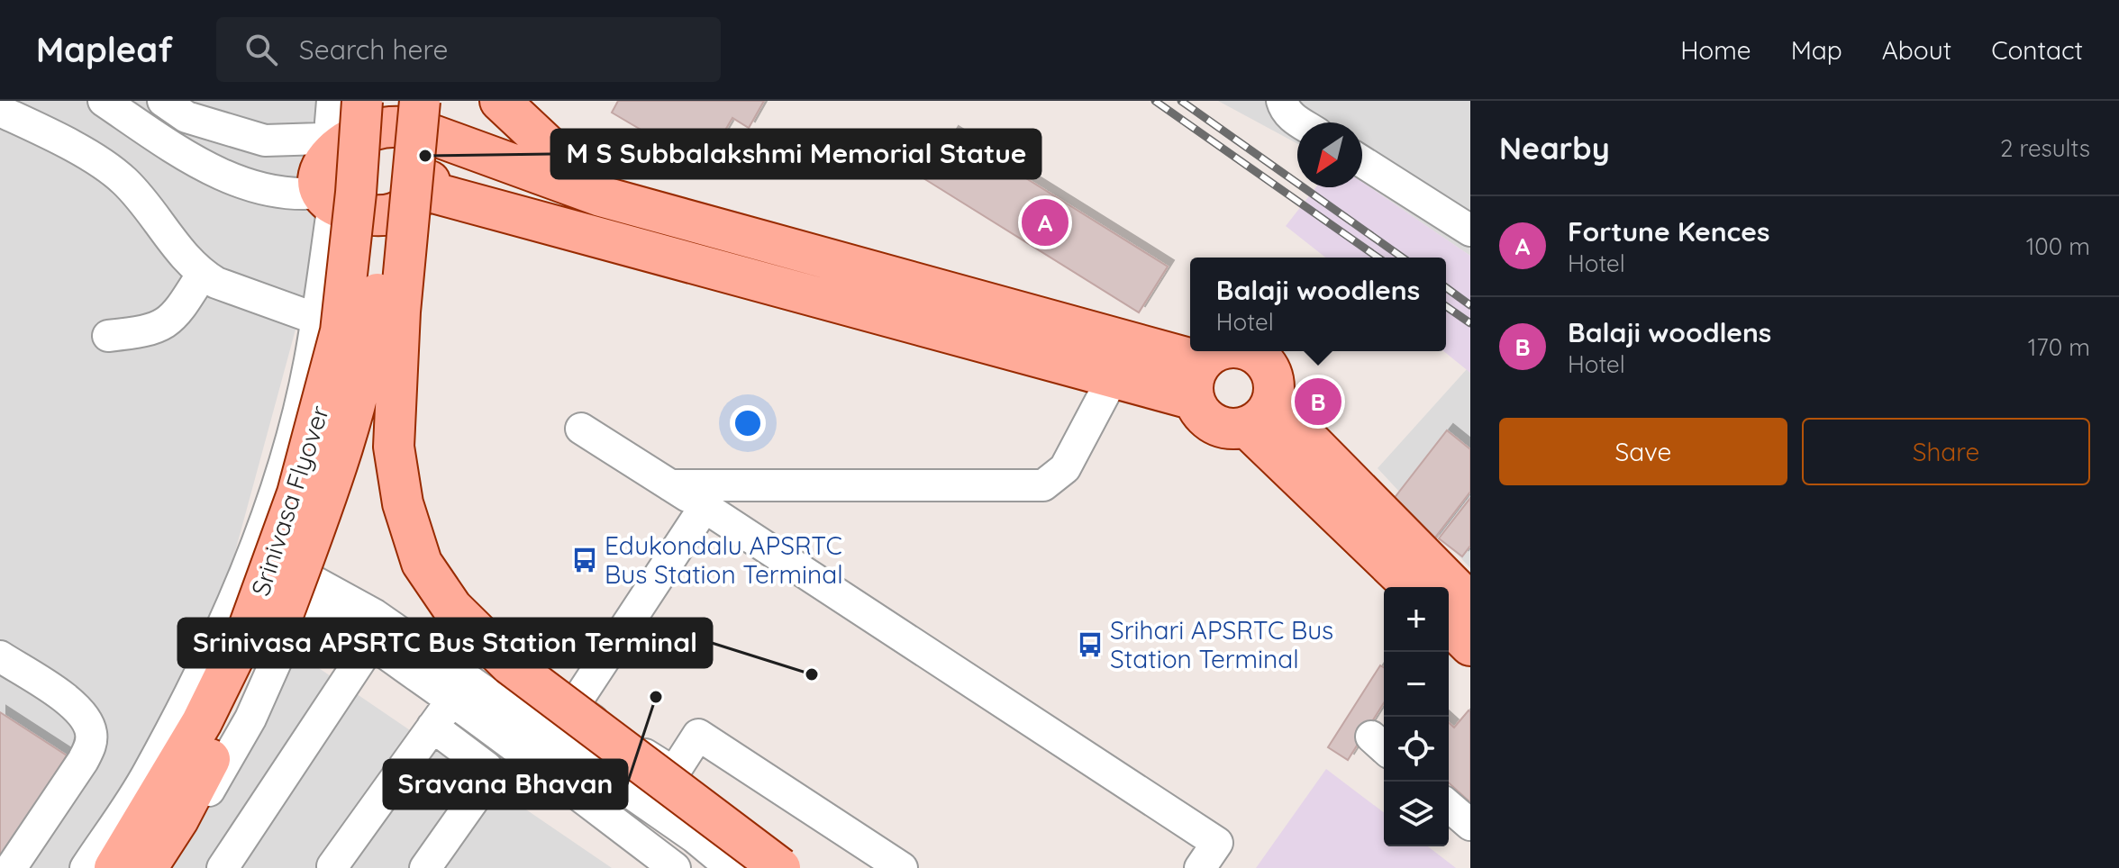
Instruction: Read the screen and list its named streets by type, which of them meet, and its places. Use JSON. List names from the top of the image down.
{
  "streets": {
    "main road": ["Srinivasa Flyover"]
  },
  "places": {
    "other": ["M S Subbalakshmi Memorial Statue", "Srinivasa APSRTC Bus Station Terminal", "Sravana Bhavan"],
    "bus stop": ["Edukondalu APSRTC Bus Station Terminal", "Srihari APSRTC Bus Station Terminal"]
  },
  "north": "bottom left",
  "page": {
    "header": "Mapleaf",
    "search": "Search here",
    "nav": [
      "Home",
      "Map",
      "About",
      "Contact"
    ],
    "heading": ["Nearby", "2 results"],
    "list": [
      {
        "mark": "A",
        "name": "Fortune Kences",
        "note": "Hotel",
        "value": "100 m"
      },
      {
        "mark": "B",
        "name": "Balaji woodlens",
        "note": "Hotel",
        "value": "170 m"
      }
    ],
    "pins": ["A", "B"],
    "popup": ["Balaji woodlens", "Hotel"],
    "buttons": ["Save", "Share"],
    "map_buttons": ["+", "−"]
  }
}
